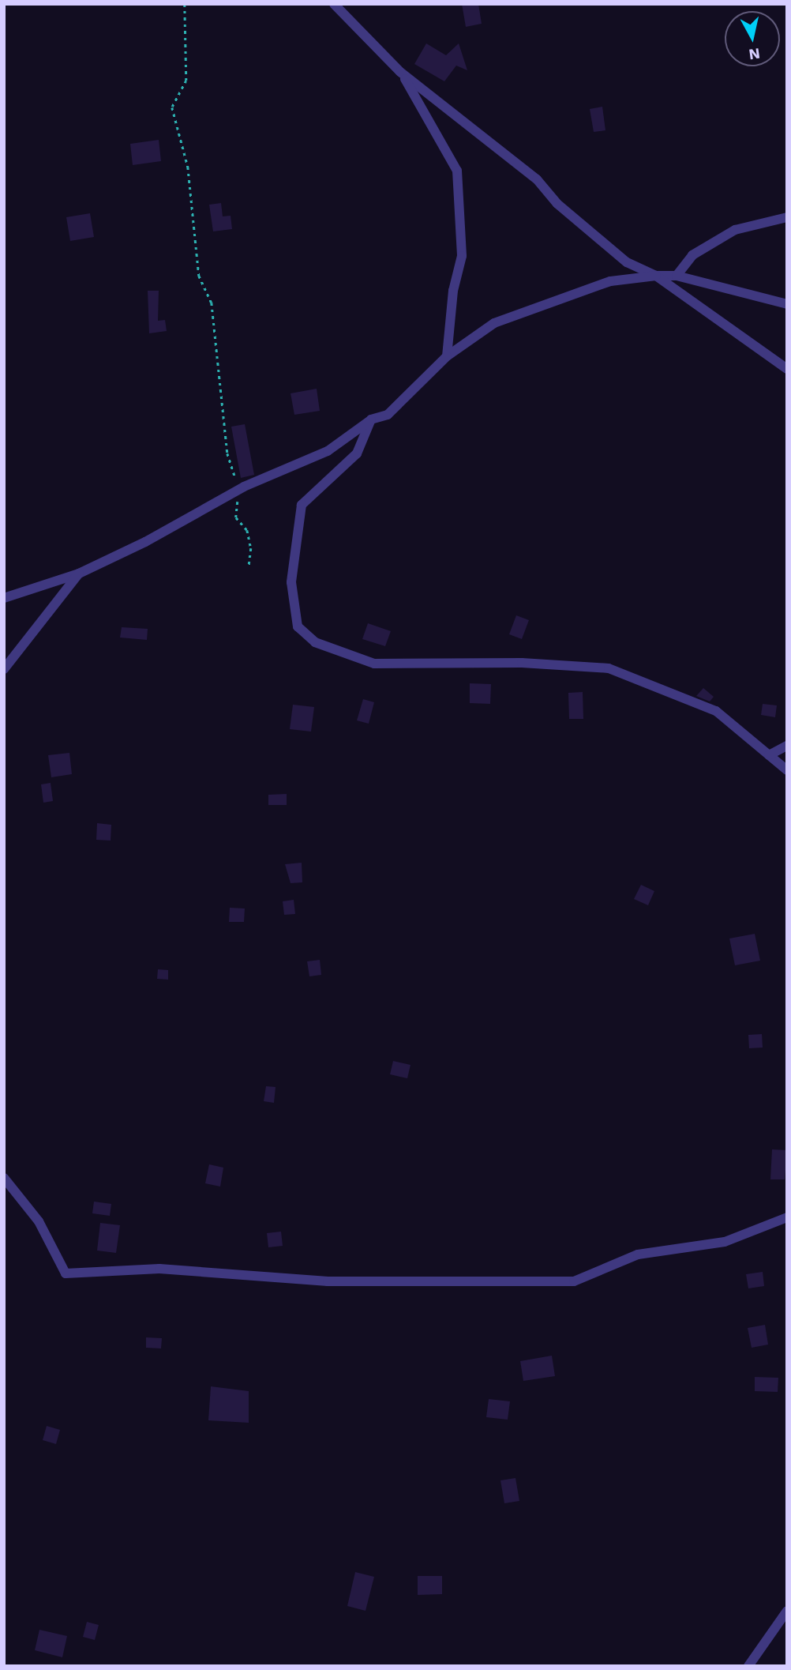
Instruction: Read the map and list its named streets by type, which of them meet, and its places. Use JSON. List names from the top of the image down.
{
  "north": "bottom"
}
